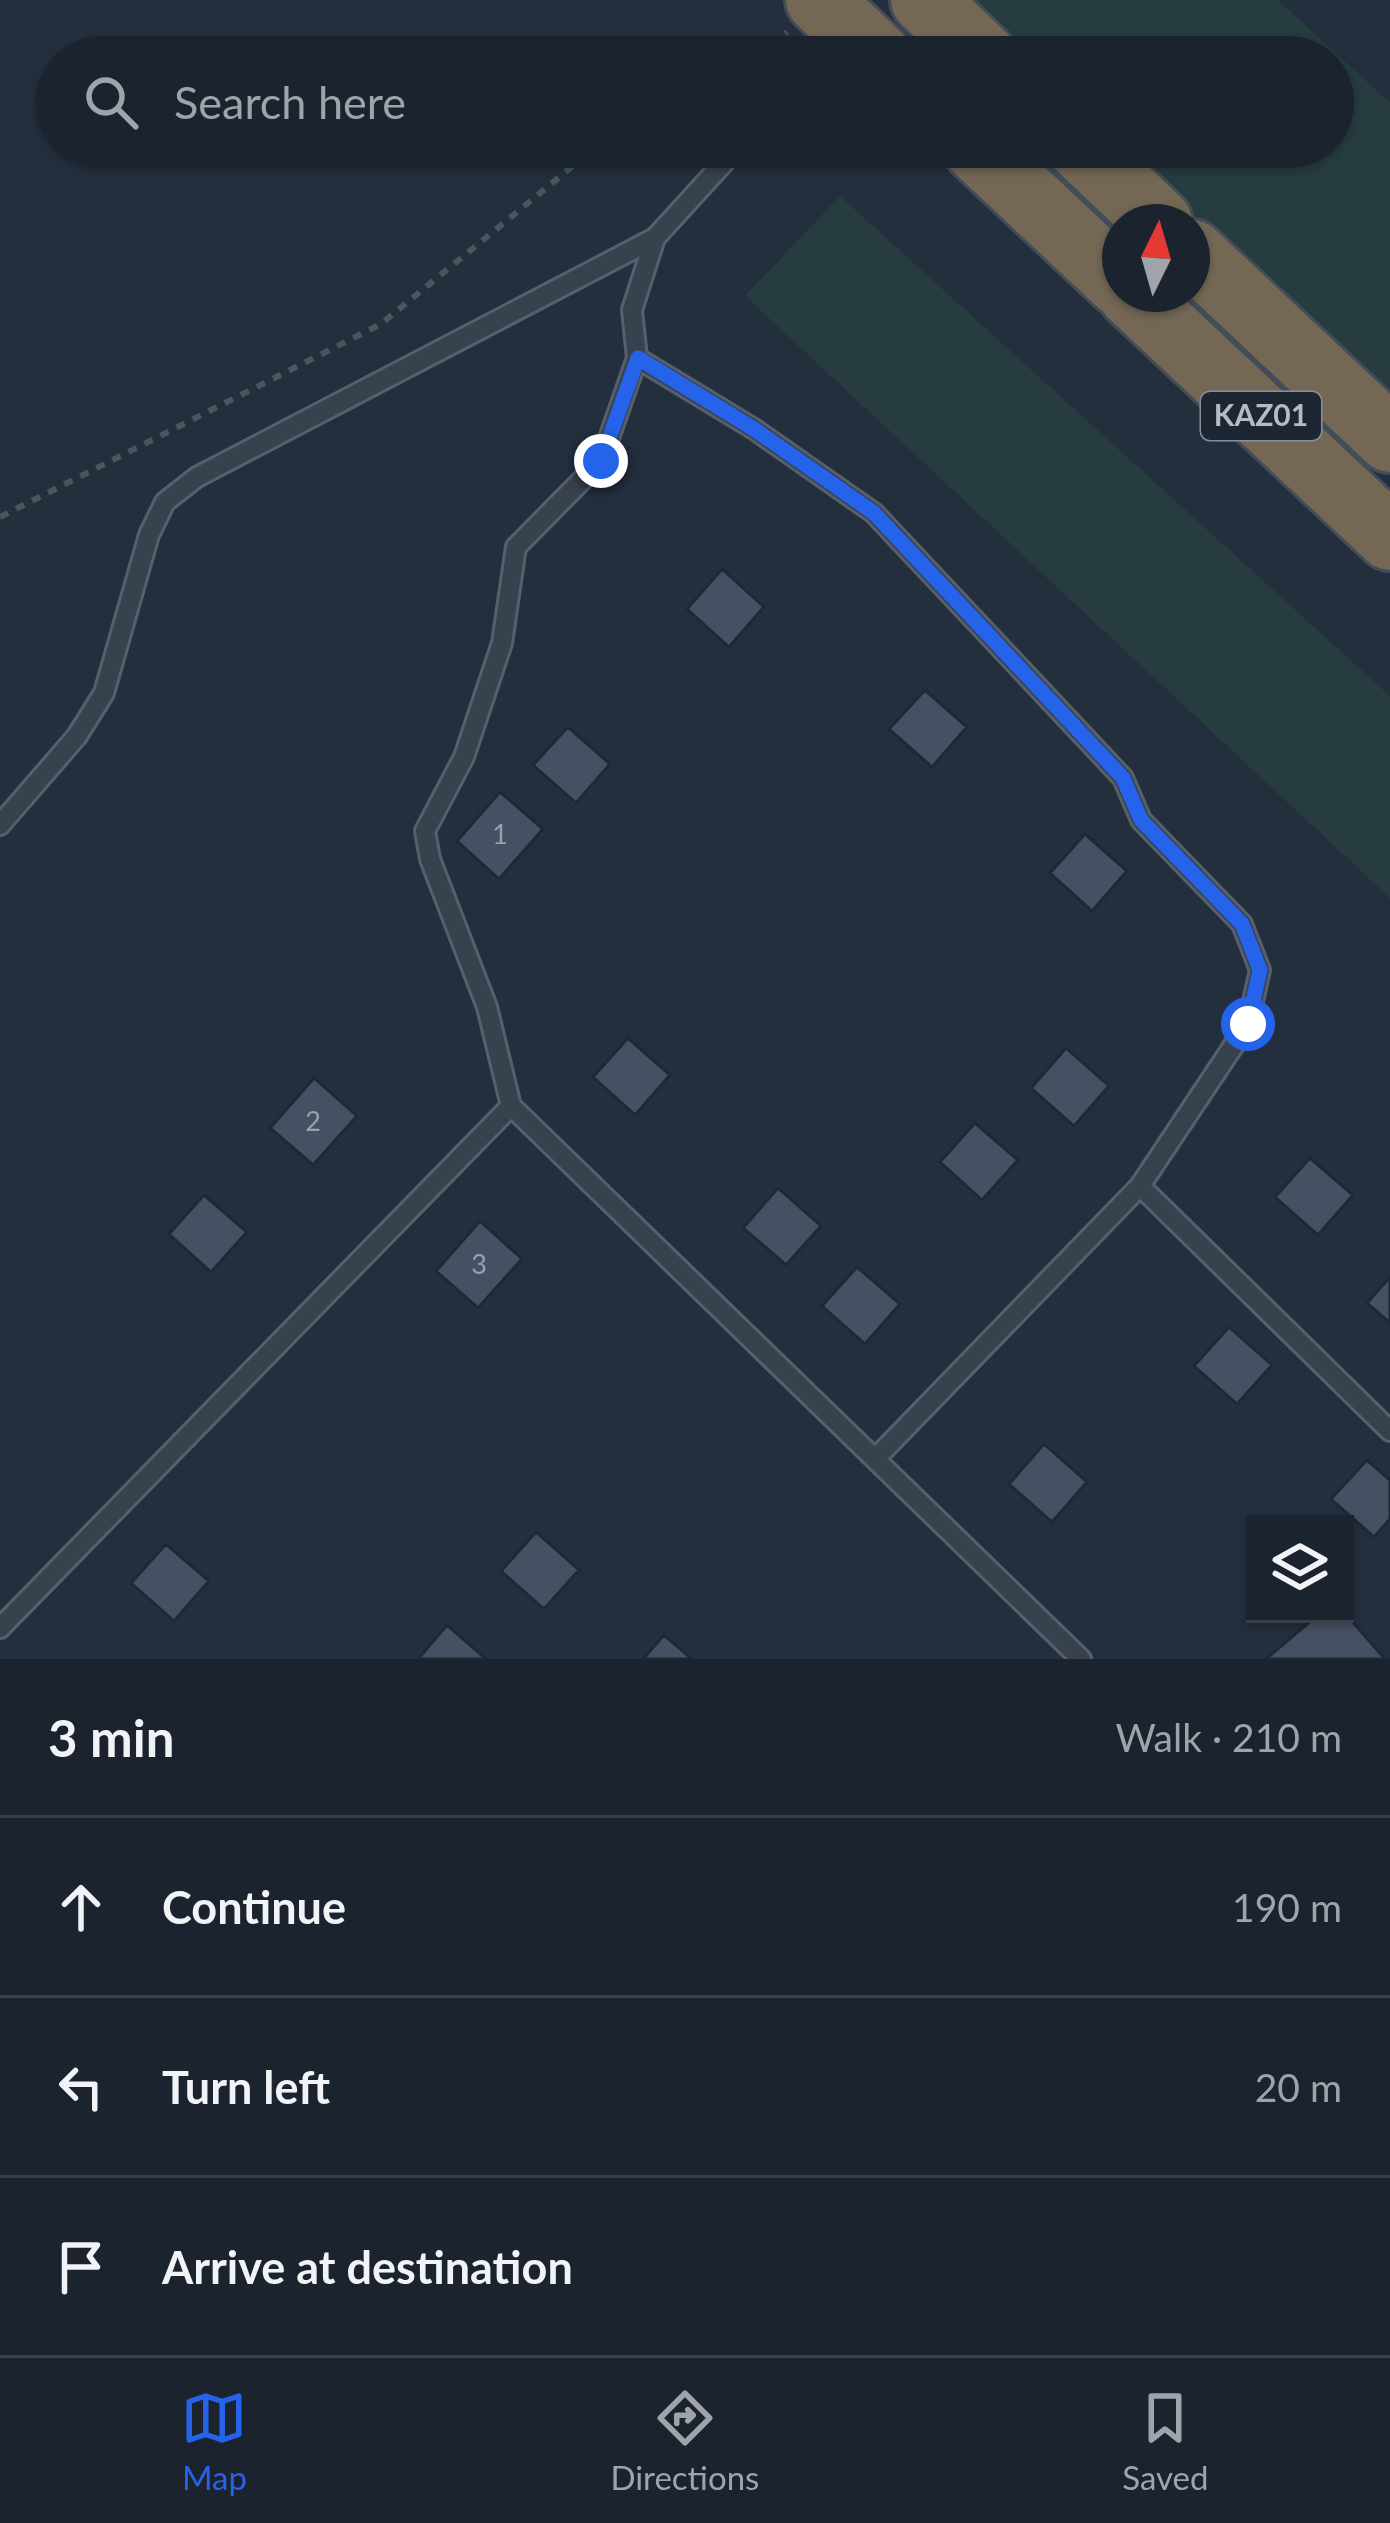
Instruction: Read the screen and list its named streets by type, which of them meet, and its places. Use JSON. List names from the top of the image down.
{
  "streets": {
    "highway": ["KАZ01"]
  },
  "house_numbers": ["1", "2", "3"],
  "north": "top",
  "page": {
    "search": "Search here",
    "heading": ["3 min", "Walk · 210 m"],
    "list": [
      ["Continue", "190 m"],
      ["Turn left", "20 m"],
      "Arrive at destination"
    ],
    "nav": ["Map", "Directions", "Saved"]
  }
}
